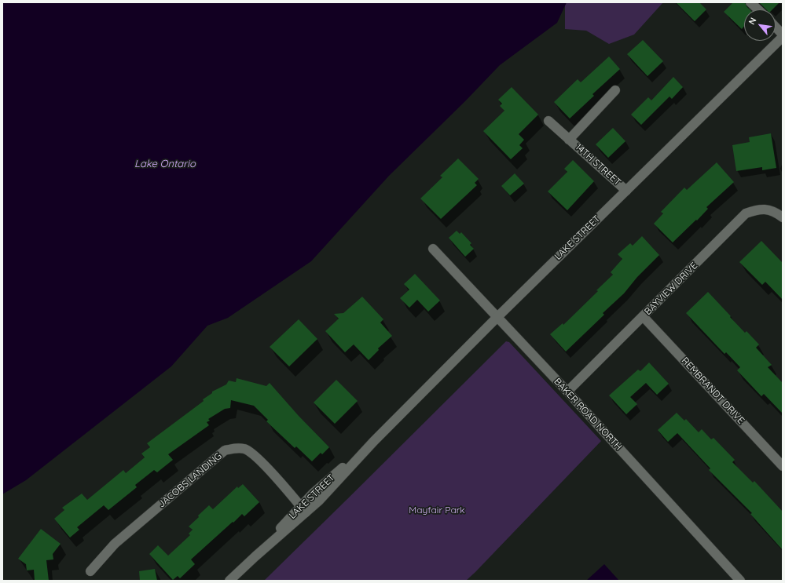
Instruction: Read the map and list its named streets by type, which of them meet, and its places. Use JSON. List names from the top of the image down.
{
  "streets": {
    "street": [
      "14TH STREET",
      "LAKE STREET",
      "BAYVIEW DRIVE",
      "REMBRANDT DRIVE",
      "BAKER ROAD NORTH",
      "JACOBS LANDING"
    ]
  },
  "crossings": [
    ["14TH STREET", "LAKE STREET"],
    ["LAKE STREET", "BAKER ROAD NORTH"],
    ["LAKE STREET", "JACOBS LANDING"],
    ["BAYVIEW DRIVE", "REMBRANDT DRIVE"],
    ["BAYVIEW DRIVE", "BAKER ROAD NORTH"]
  ],
  "water": ["Lake Ontario"],
  "parks": ["Mayfair Park"],
  "north": "top left"
}
